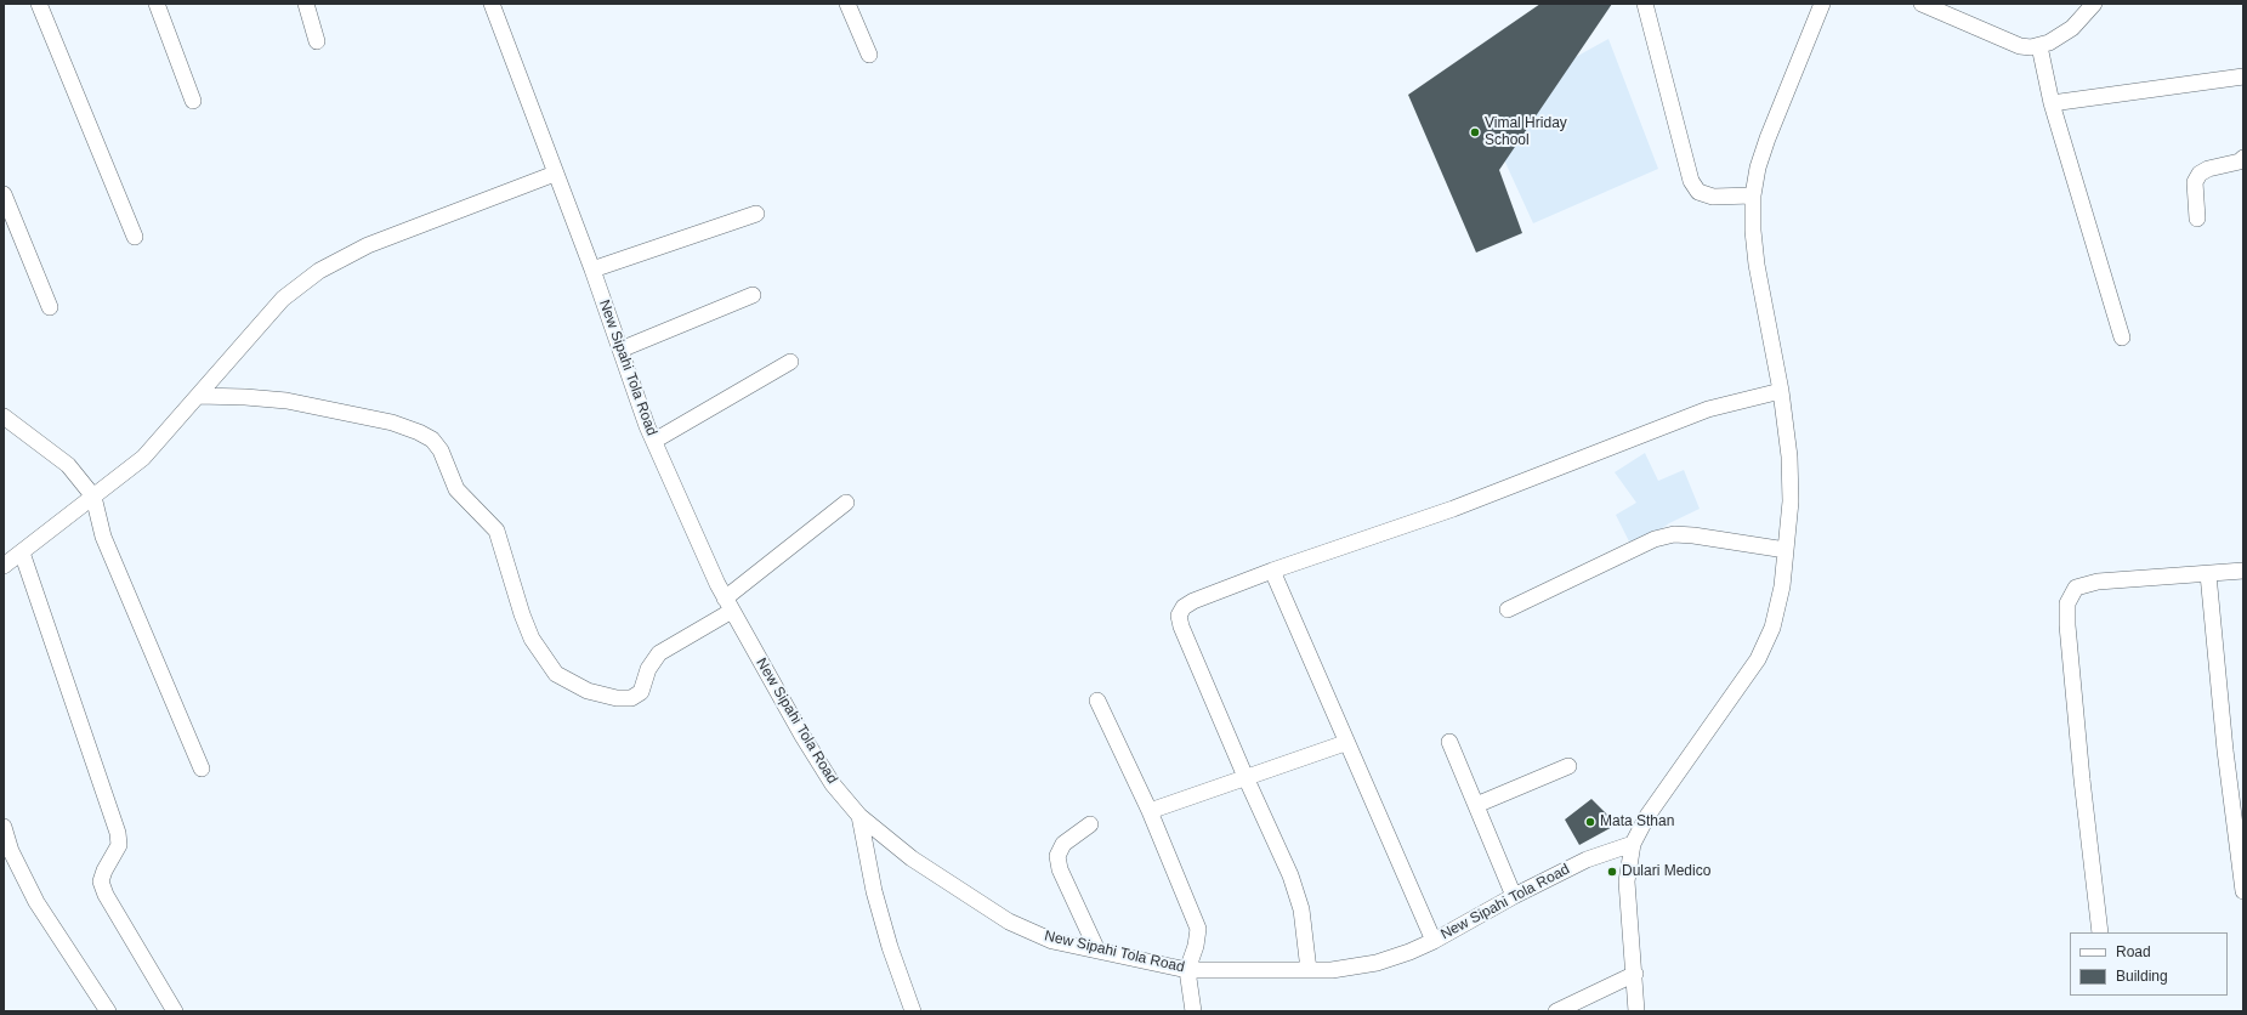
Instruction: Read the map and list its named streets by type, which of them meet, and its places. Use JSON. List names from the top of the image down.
{
  "streets": {
    "street": ["New Sipahi Tola Road"]
  },
  "places": ["Vimal Hriday School", "Mata Sthan", "Dulari Medico"],
  "legend": ["Road", "Building"]
}
